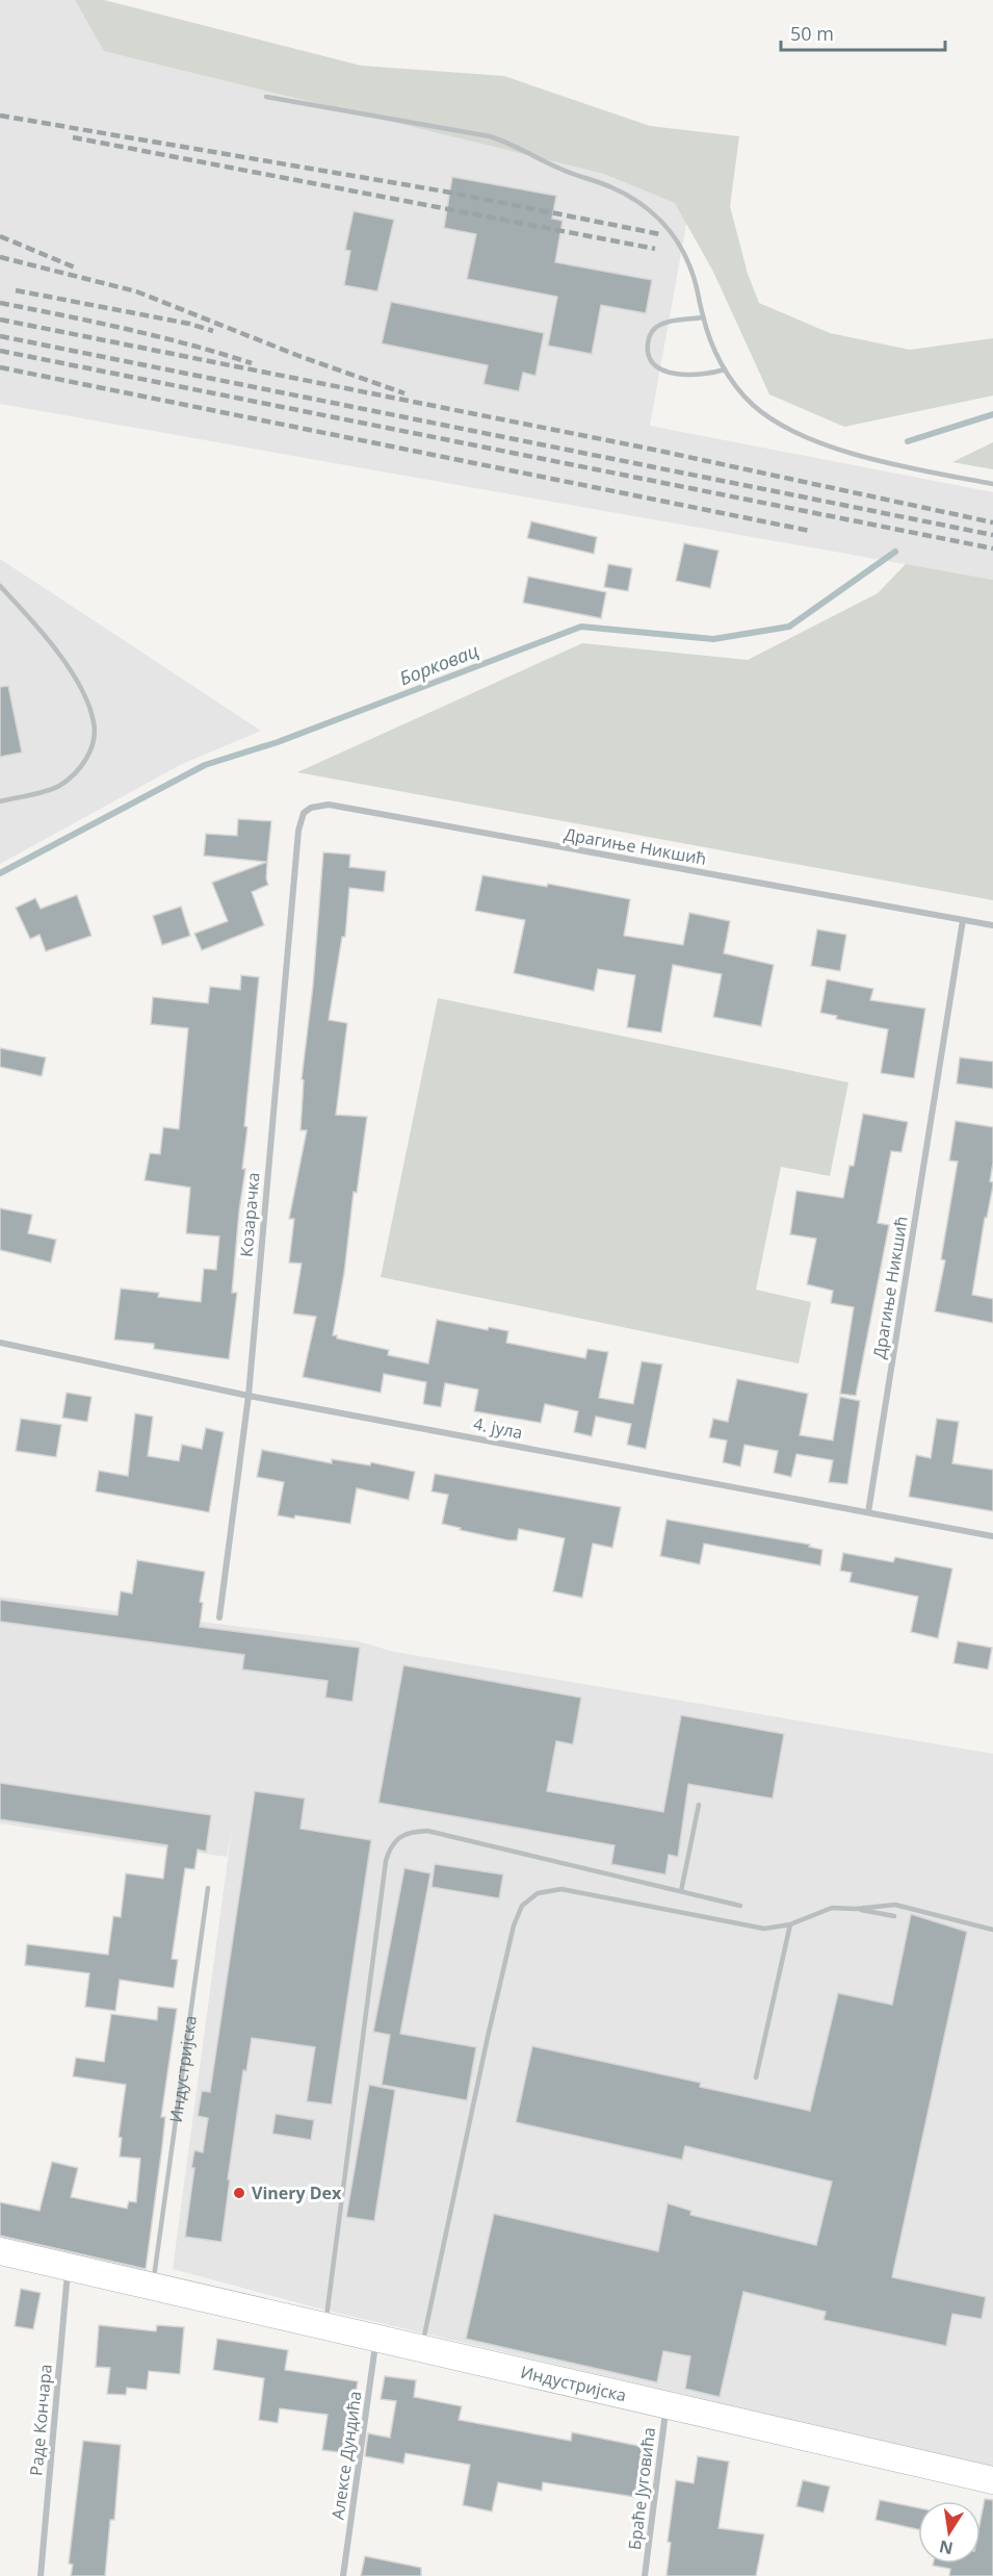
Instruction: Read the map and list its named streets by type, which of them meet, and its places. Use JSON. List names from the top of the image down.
{
  "streets": {
    "main road": ["Индустријска"],
    "street": [
      "Драгиње Никшић",
      "Козарачка",
      "4. јула",
      "Раде Кончара",
      "Алексе Дундића",
      "Браће Југовића"
    ]
  },
  "crossings": [
    ["Драгиње Никшић", "Козарачка"],
    ["Драгиње Никшић", "4. јула"],
    ["Козарачка", "4. јула"],
    ["Индустријска", "Раде Кончара"],
    ["Индустријска", "Алексе Дундића"],
    ["Индустријска", "Браће Југовића"]
  ],
  "water": ["Борковац"],
  "places": ["Vinery Dex"],
  "scale_bar": "50 m",
  "north": "bottom"
}
